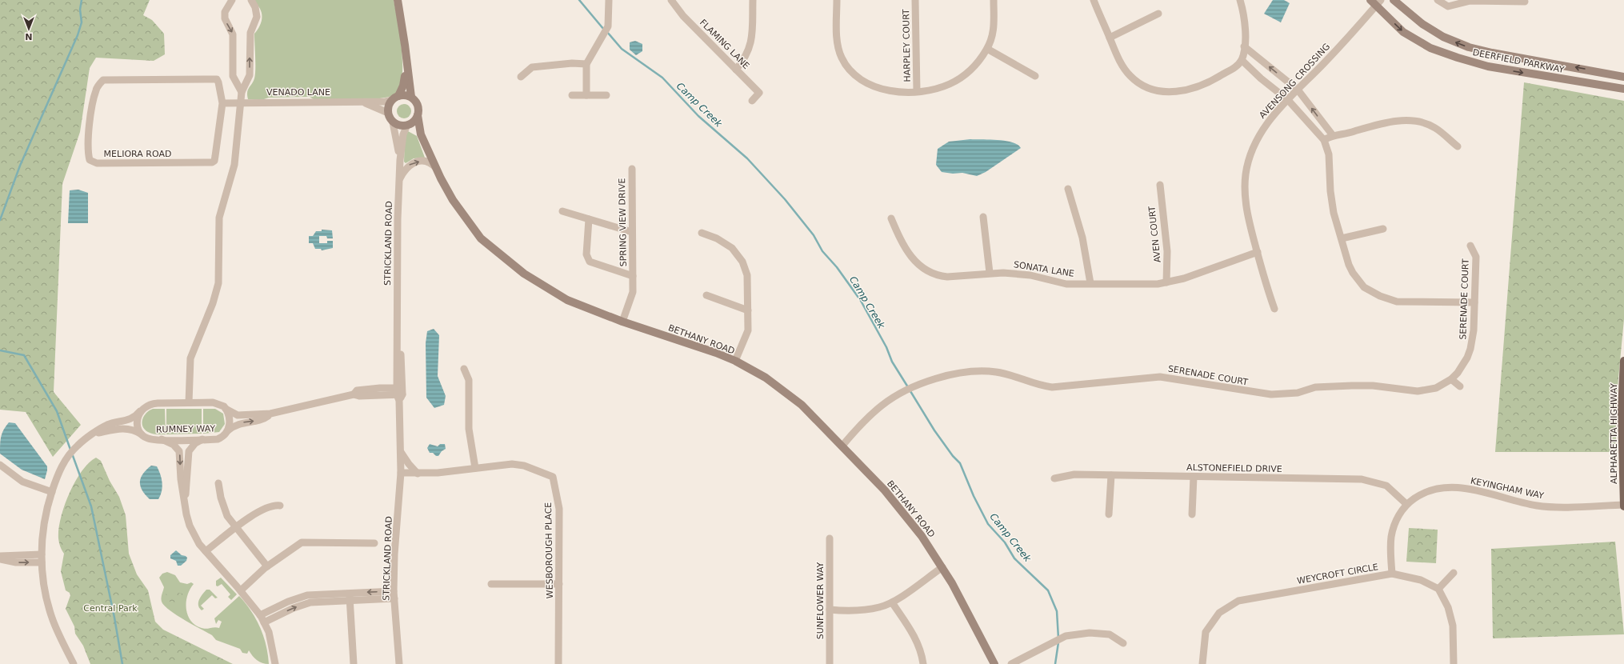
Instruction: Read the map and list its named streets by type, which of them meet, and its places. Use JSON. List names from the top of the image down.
{
  "streets": {
    "main road": ["ALPHARETTA HIGHWAY"],
    "street": [
      "FLAMING LANE",
      "HARPLEY COURT",
      "DEERFIELD PARKWAY",
      "AVENSONG CROSSING",
      "VENADO LANE",
      "MELIORA ROAD",
      "SPRING VIEW DRIVE",
      "AVEN COURT",
      "STRICKLAND ROAD",
      "SONATA LANE",
      "SERENADE COURT",
      "BETHANY ROAD",
      "RUMNEY WAY",
      "ALSTONEFIELD DRIVE",
      "KEYINGHAM WAY",
      "WESBOROUGH PLACE",
      "WEYCROFT CIRCLE",
      "SUNFLOWER WAY"
    ]
  },
  "crossings": [
    ["DEERFIELD PARKWAY", "AVENSONG CROSSING"],
    ["AVENSONG CROSSING", "SONATA LANE"],
    ["VENADO LANE", "STRICKLAND ROAD"],
    ["VENADO LANE", "BETHANY ROAD"],
    ["SPRING VIEW DRIVE", "BETHANY ROAD"],
    ["AVEN COURT", "SONATA LANE"],
    ["STRICKLAND ROAD", "BETHANY ROAD"],
    ["STRICKLAND ROAD", "RUMNEY WAY"],
    ["STRICKLAND ROAD", "WESBOROUGH PLACE"],
    ["SERENADE COURT", "BETHANY ROAD"],
    ["ALPHARETTA HIGHWAY", "KEYINGHAM WAY"],
    ["ALSTONEFIELD DRIVE", "KEYINGHAM WAY"],
    ["KEYINGHAM WAY", "WEYCROFT CIRCLE"]
  ],
  "water": ["Camp Creek"],
  "parks": ["Central Park"],
  "north": "bottom"
}
